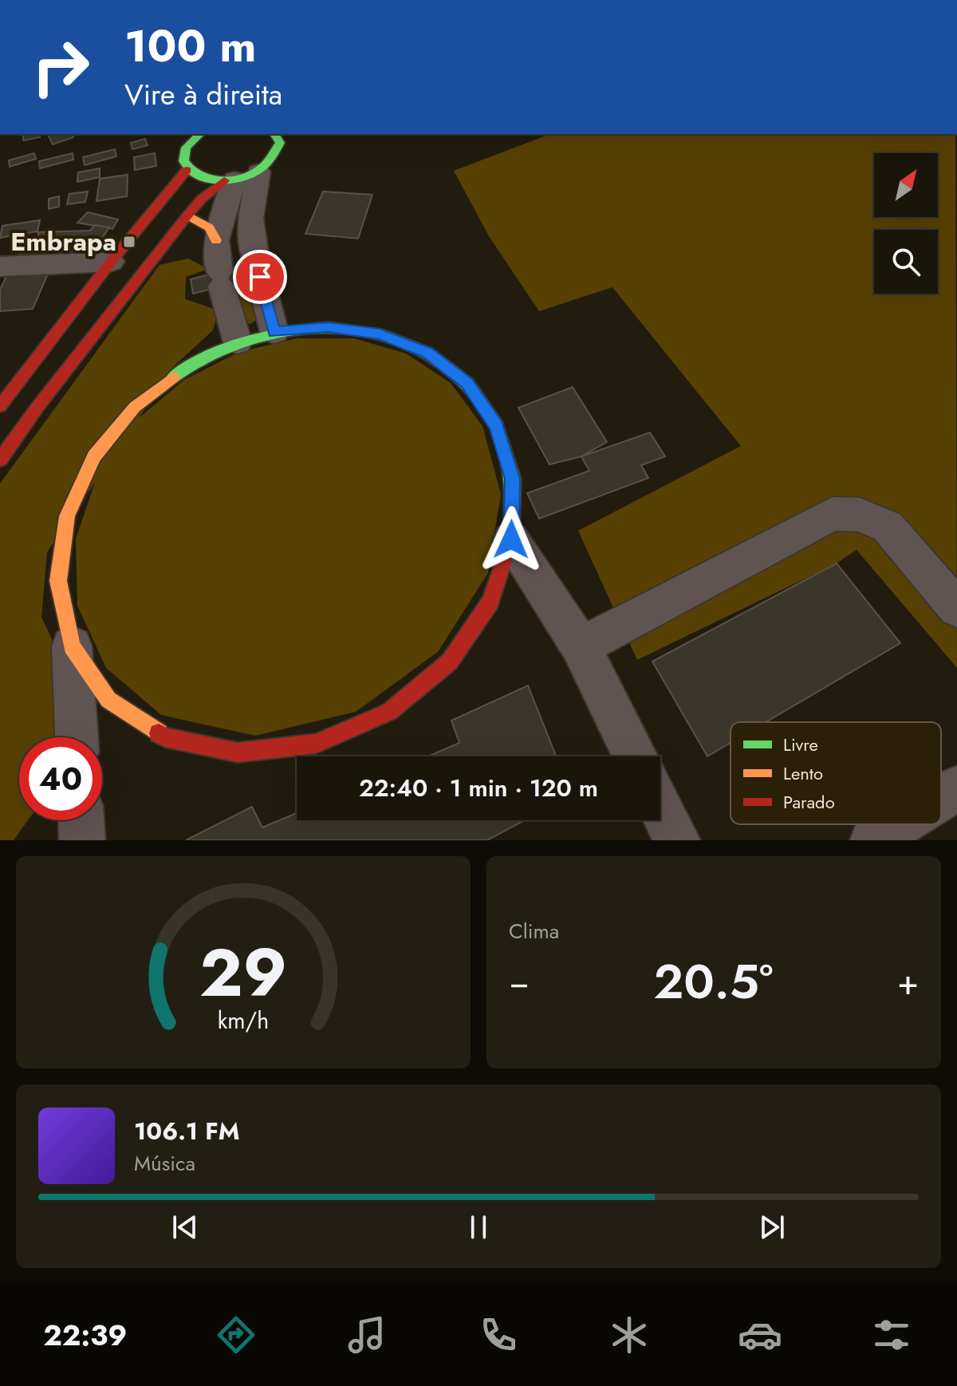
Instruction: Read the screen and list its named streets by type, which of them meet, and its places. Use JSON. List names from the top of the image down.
{
  "places": {
    "transit": ["Embrapa"]
  },
  "legend": ["Livre", "Lento", "Parado"],
  "north": "top right",
  "page": {
    "turn": ["100 m", "Vire à direita"],
    "limit": "40",
    "trip": "22:40 · 1 min · 120 m",
    "tile": "Clima",
    "heat": ["−", "20.5°", "+"],
    "song": ["106.1 FM", "Música"],
    "tabs": "22:39",
    "gauge": ["29", "km/h"]
  }
}
